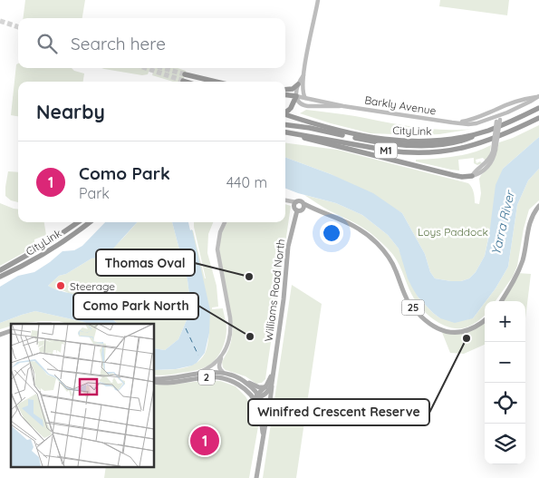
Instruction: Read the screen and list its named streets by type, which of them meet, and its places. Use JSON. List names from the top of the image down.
{
  "streets": {
    "highway": ["CityLink", "M1"],
    "main road": [
      "Barkly Avenue",
      "Williams Road North",
      "25",
      "2"
    ]
  },
  "crossings": [
    ["CityLink", "M1"],
    ["Williams Road North", "25"],
    ["Williams Road North", "2"]
  ],
  "water": ["Yarra River"],
  "parks": ["Loys Paddock"],
  "places": [
    "Thomas Oval",
    "Steerage",
    "Como Park North",
    "Winifred Crescent Reserve"
  ],
  "page": {
    "search": "Search here",
    "heading": "Nearby",
    "list": [
      {
        "mark": "1",
        "name": "Como Park",
        "note": "Park",
        "value": "440 m"
      }
    ],
    "map_buttons": ["+", "−"],
    "pins": "1"
  }
}
